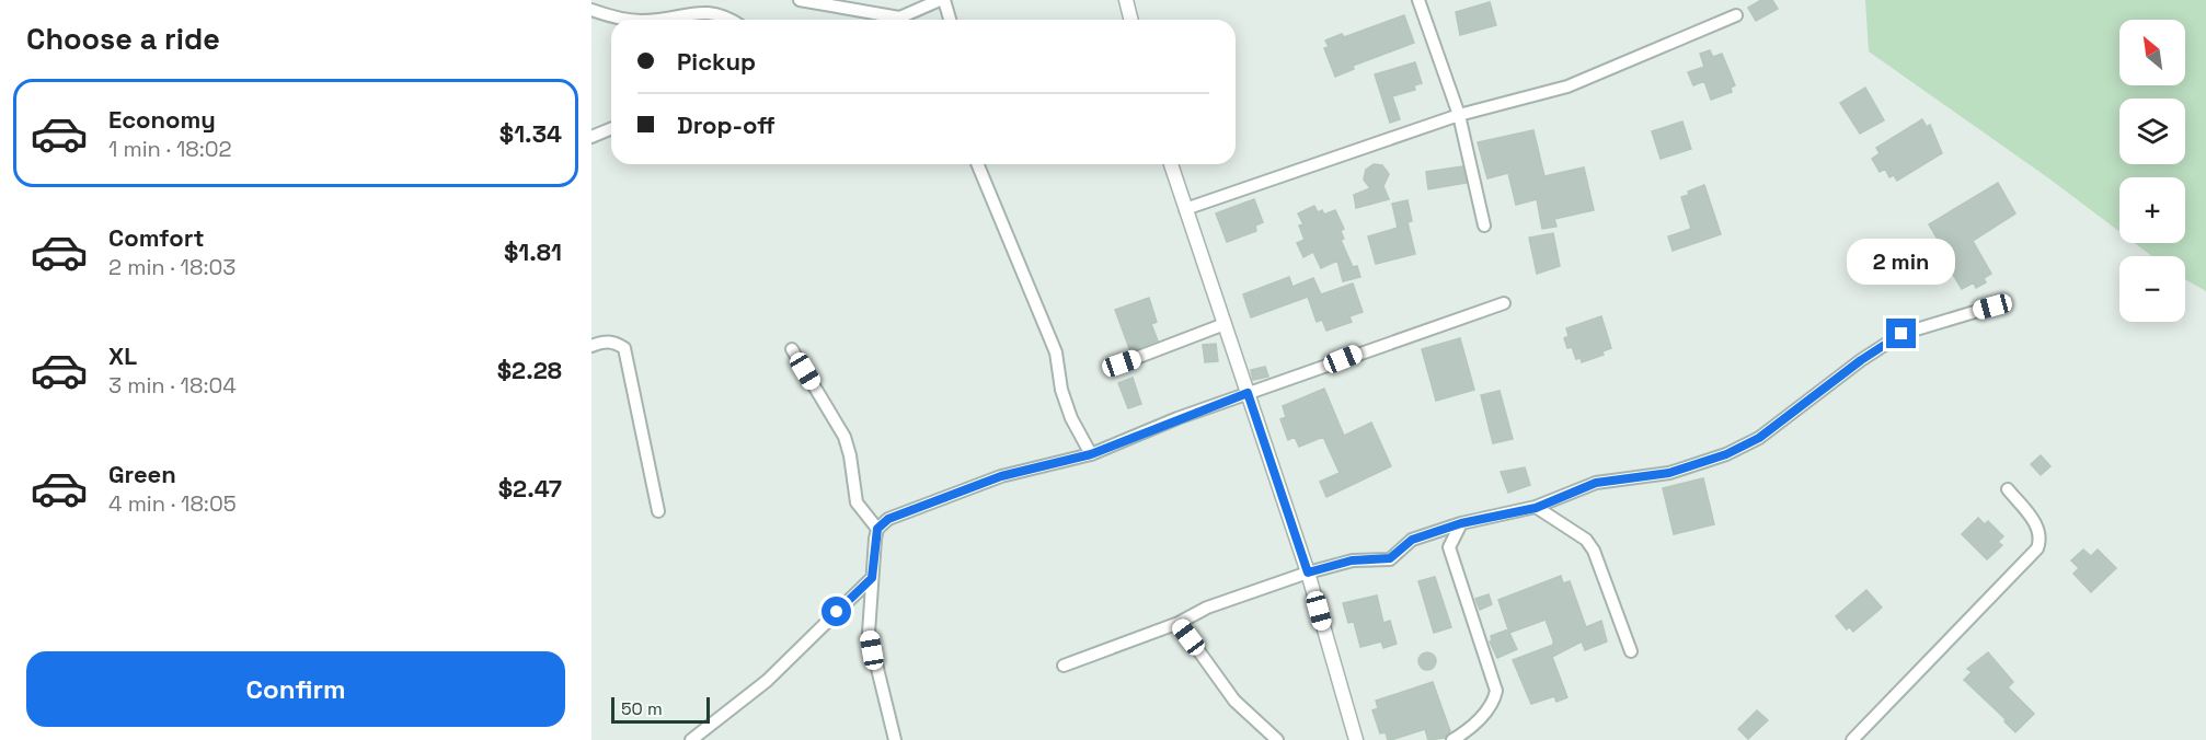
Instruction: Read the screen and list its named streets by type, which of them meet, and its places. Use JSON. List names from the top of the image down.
{
  "scale_bar": "50 m",
  "north": "top left",
  "page": {
    "heading": "Choose a ride",
    "map_buttons": ["+", "−"],
    "banner": ["Pickup", "Drop-off"],
    "list": [
      {
        "name": "Economy",
        "note": "1 min · 18:02",
        "value": "$1.34"
      },
      {
        "name": "Comfort",
        "note": "2 min · 18:03",
        "value": "$1.81"
      },
      {
        "name": "XL",
        "note": "3 min · 18:04",
        "value": "$2.28"
      },
      {
        "name": "Green",
        "note": "4 min · 18:05",
        "value": "$2.47"
      }
    ],
    "bubble": "2 min",
    "buttons": "Confirm",
    "scale": "50 m"
  }
}
